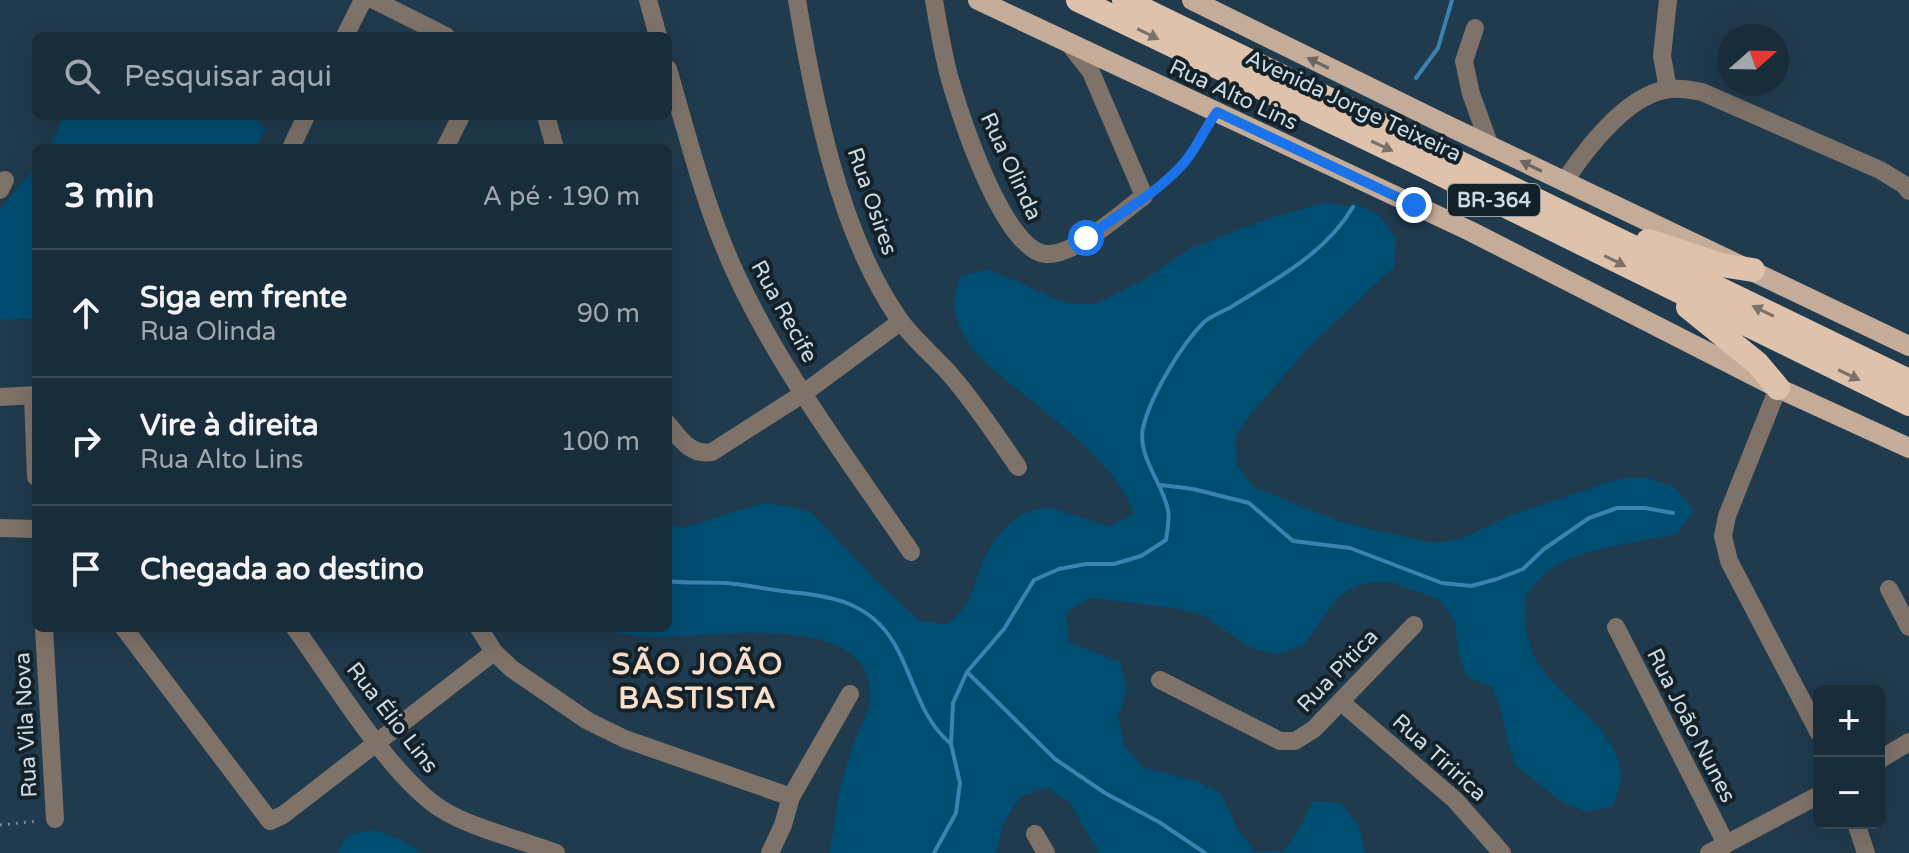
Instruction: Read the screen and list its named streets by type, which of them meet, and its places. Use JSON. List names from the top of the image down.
{
  "streets": {
    "highway": ["Avenida Jorge Teixeira", "BR-364"],
    "main road": ["Rua Alto Lins"],
    "street": [
      "Rua Olinda",
      "Rua Osires",
      "Rua Recife",
      "Rua Pitica",
      "Rua Élio Lins",
      "Rua Vila Nova",
      "Rua João Nunes",
      "Rua Tiririca"
    ]
  },
  "crossings": [
    ["Rua Pitica", "Rua Tiririca"]
  ],
  "districts": ["SÃO JOÃO BASTISTA"],
  "north": "right",
  "page": {
    "search": "Pesquisar aqui",
    "heading": ["3 min", "A pé · 190 m"],
    "list": [
      ["Siga em frente", "Rua Olinda", "90 m"],
      ["Vire à direita", "Rua Alto Lins", "100 m"],
      "Chegada ao destino"
    ],
    "map_buttons": ["+", "−"]
  }
}
